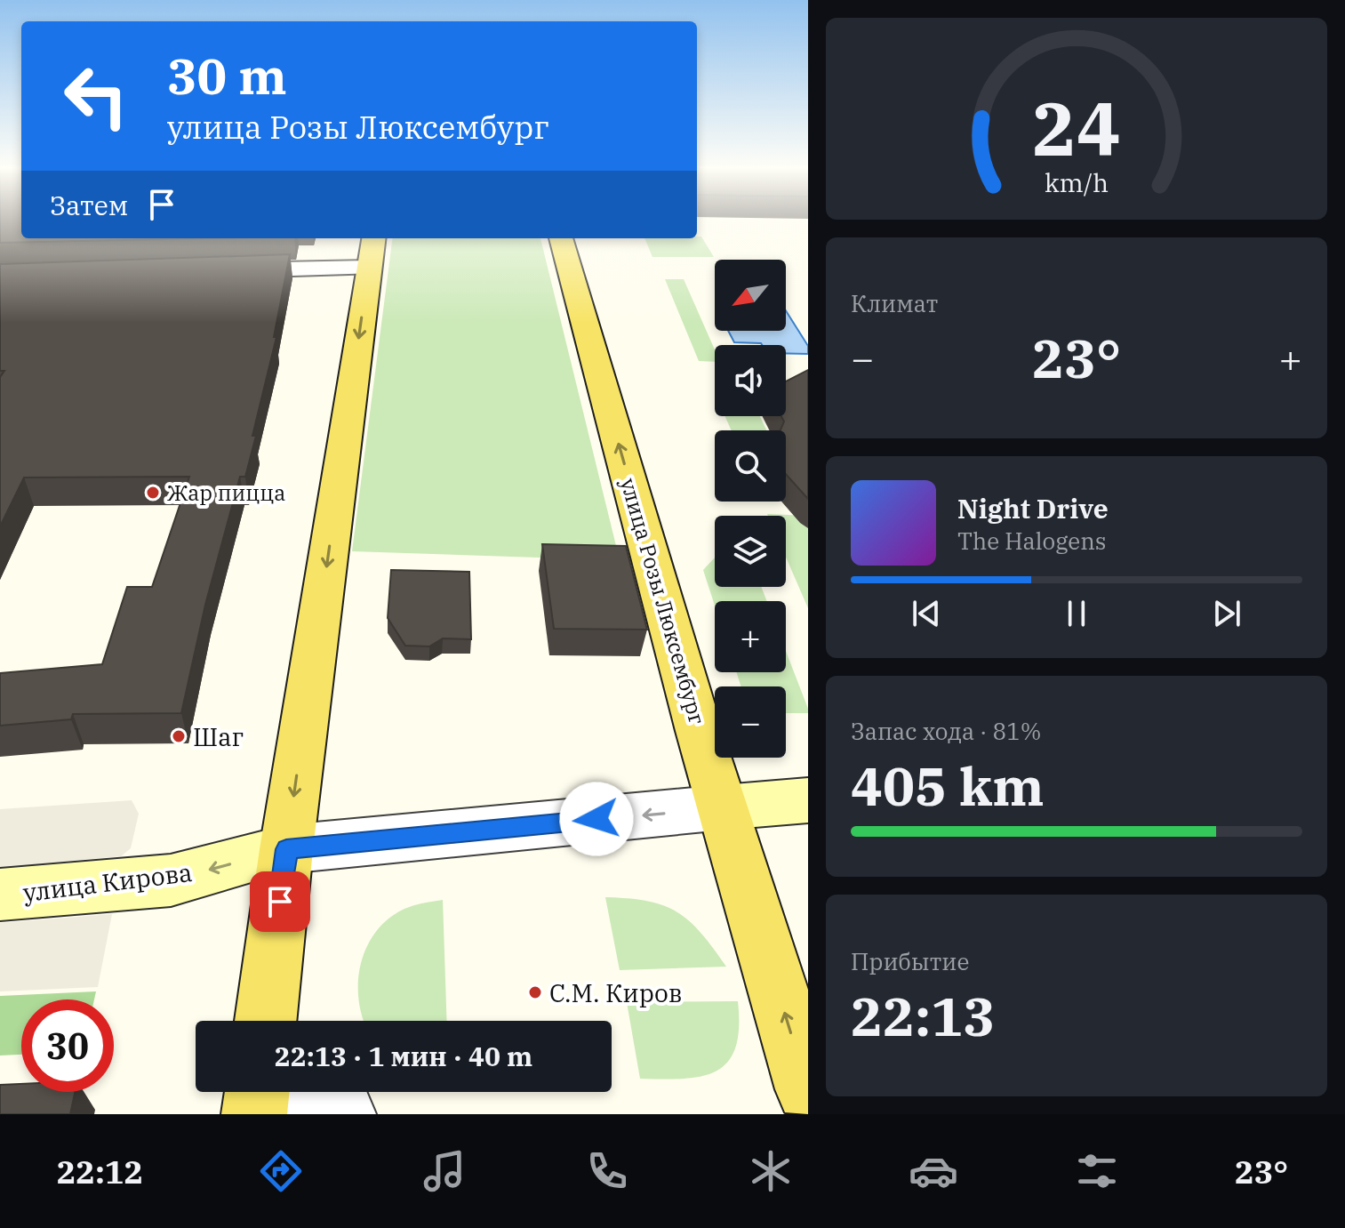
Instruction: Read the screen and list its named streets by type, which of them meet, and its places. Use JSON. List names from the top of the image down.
{
  "streets": {
    "main road": ["улица Розы Люксембург"],
    "street": ["улица Кирова"]
  },
  "crossings": [
    ["улица Розы Люксембург", "улица Кирова"]
  ],
  "one_way": ["улица Кирова"],
  "places": ["Жар пицца", "Шаг", "С.М. Киров"],
  "north": "bottom left",
  "page": {
    "turn": ["30 m", "улица Розы Люксембург"],
    "then": "Затем",
    "tile": [
      "Климат",
      ["Запас хода · 81%", "405 km"],
      ["Прибытие", "22:13"]
    ],
    "map_buttons": ["+", "−"],
    "heat": ["−", "23°", "+"],
    "song": ["Night Drive", "The Halogens"],
    "limit": "30",
    "trip": "22:13 · 1 мин · 40 m",
    "tabs": ["22:12", "23°"],
    "gauge": ["24", "km/h"]
  }
}
